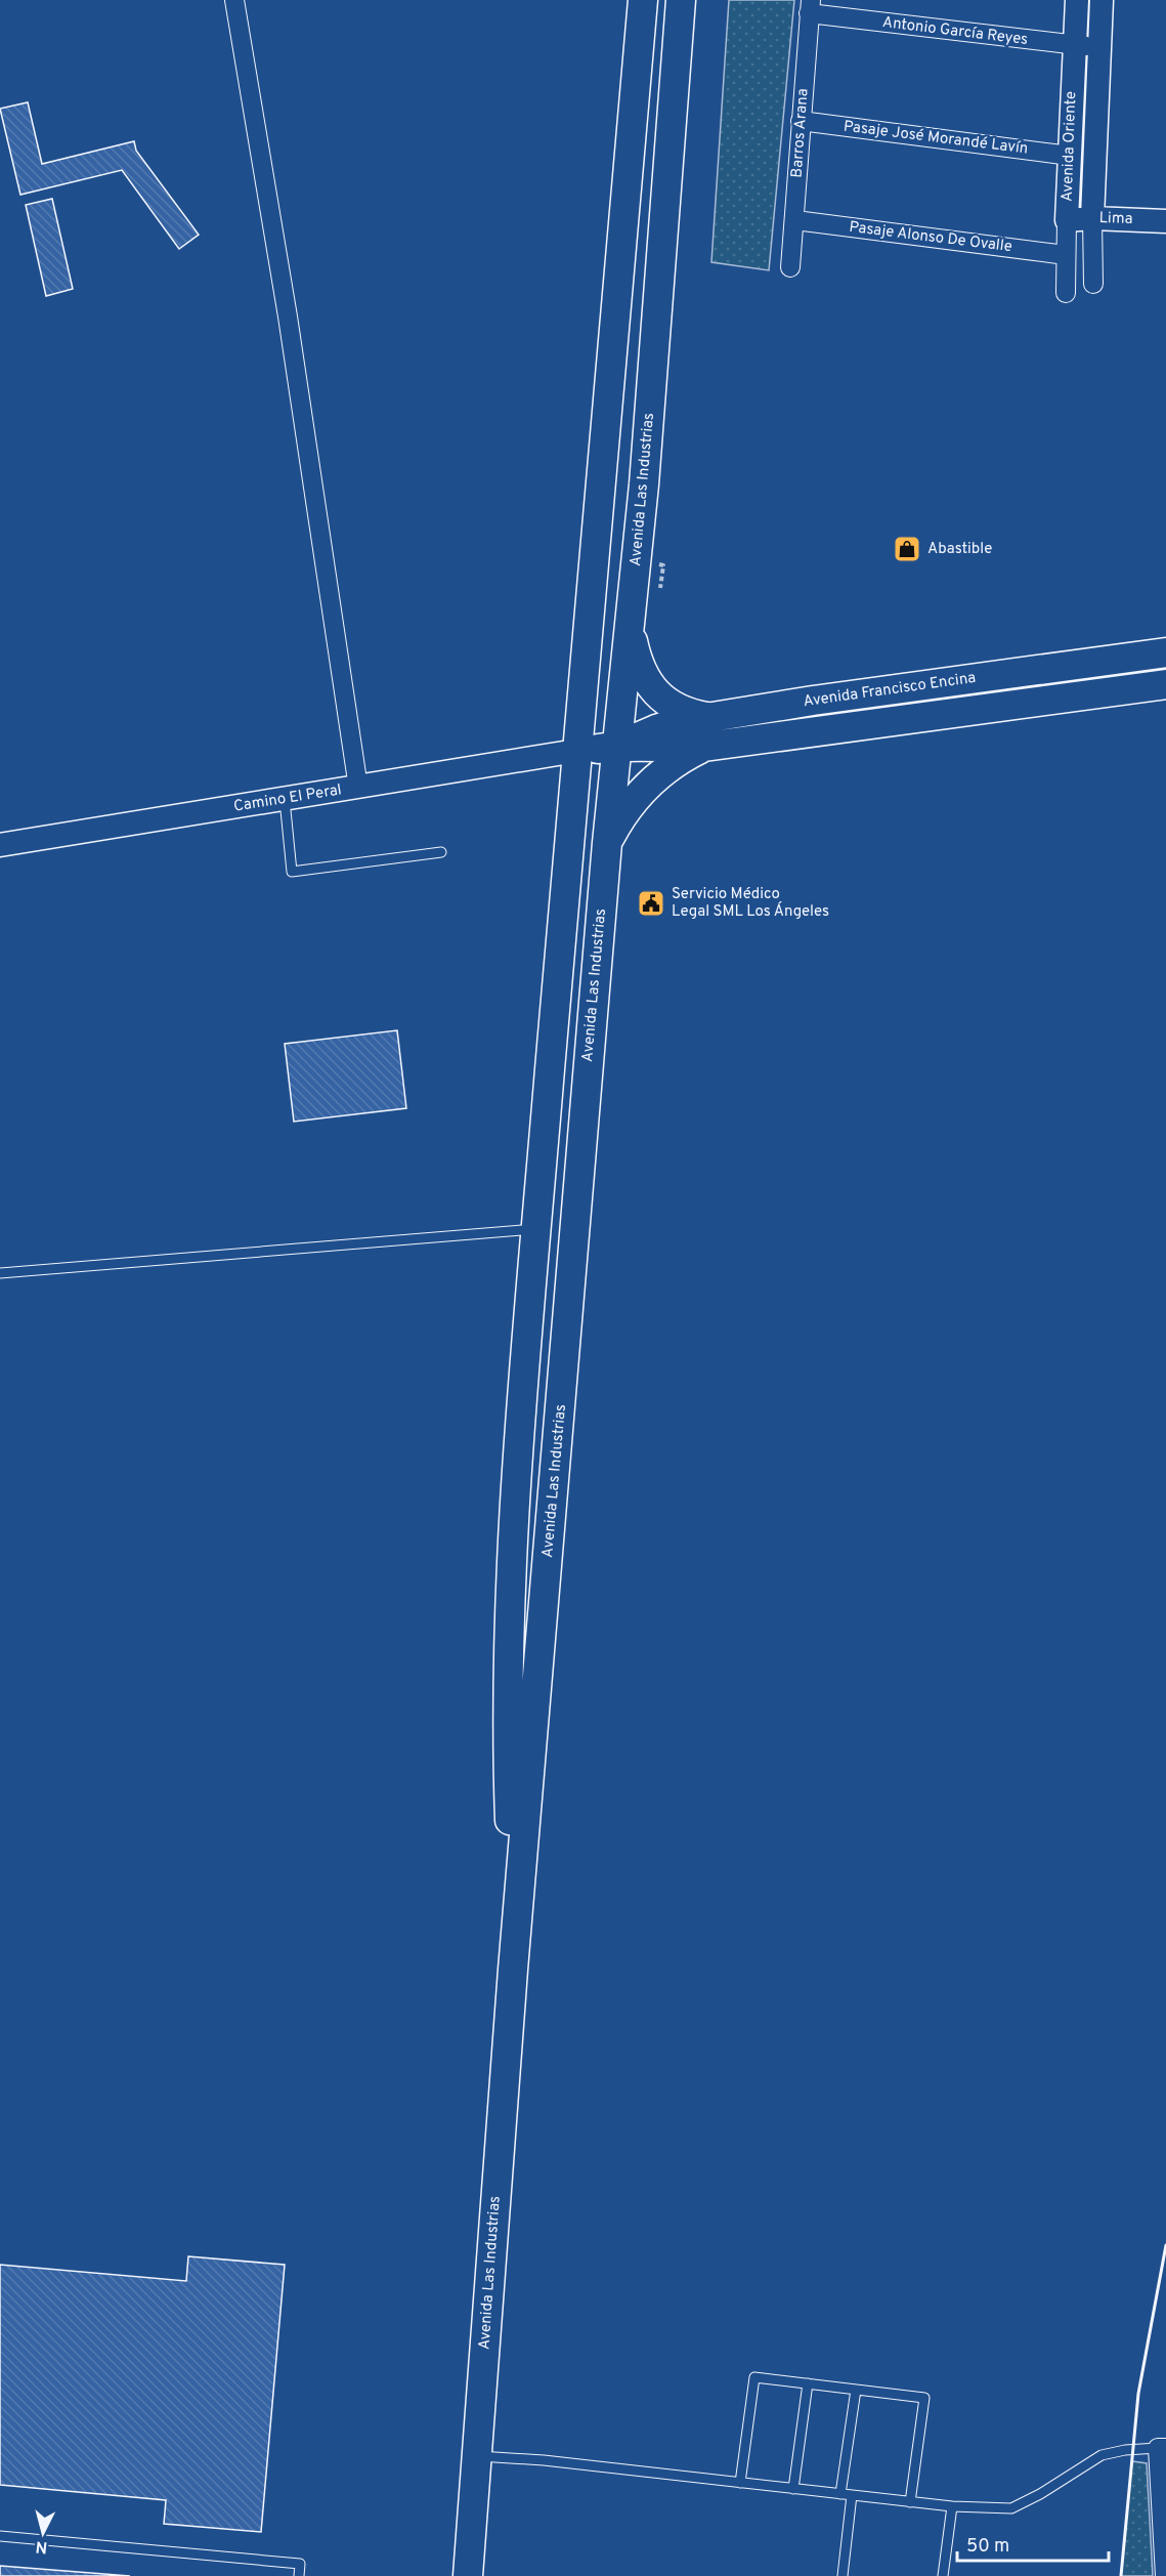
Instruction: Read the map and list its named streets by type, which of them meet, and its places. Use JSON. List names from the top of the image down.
{
  "streets": {
    "main road": ["Avenida Las Industrias", "Avenida Francisco Encina"],
    "street": [
      "Antonio García Reyes",
      "Barros Arana",
      "Pasaje José Morandé Lavín",
      "Avenida Oriente",
      "Lima",
      "Pasaje Alonso De Ovalle",
      "Camino El Peral"
    ]
  },
  "crossings": [
    ["Antonio García Reyes", "Barros Arana"],
    ["Antonio García Reyes", "Avenida Oriente"],
    ["Barros Arana", "Pasaje José Morandé Lavín"],
    ["Barros Arana", "Pasaje Alonso De Ovalle"],
    ["Pasaje José Morandé Lavín", "Avenida Oriente"],
    ["Avenida Oriente", "Lima"],
    ["Avenida Oriente", "Pasaje Alonso De Ovalle"],
    ["Avenida Las Industrias", "Avenida Francisco Encina"],
    ["Avenida Las Industrias", "Camino El Peral"],
    ["Avenida Francisco Encina", "Camino El Peral"]
  ],
  "places": {
    "shop": ["Abastible"],
    "public building": ["Servicio Médico Legal SML Los Ángeles"]
  },
  "scale_bar": "50 m",
  "north": "bottom"
}
